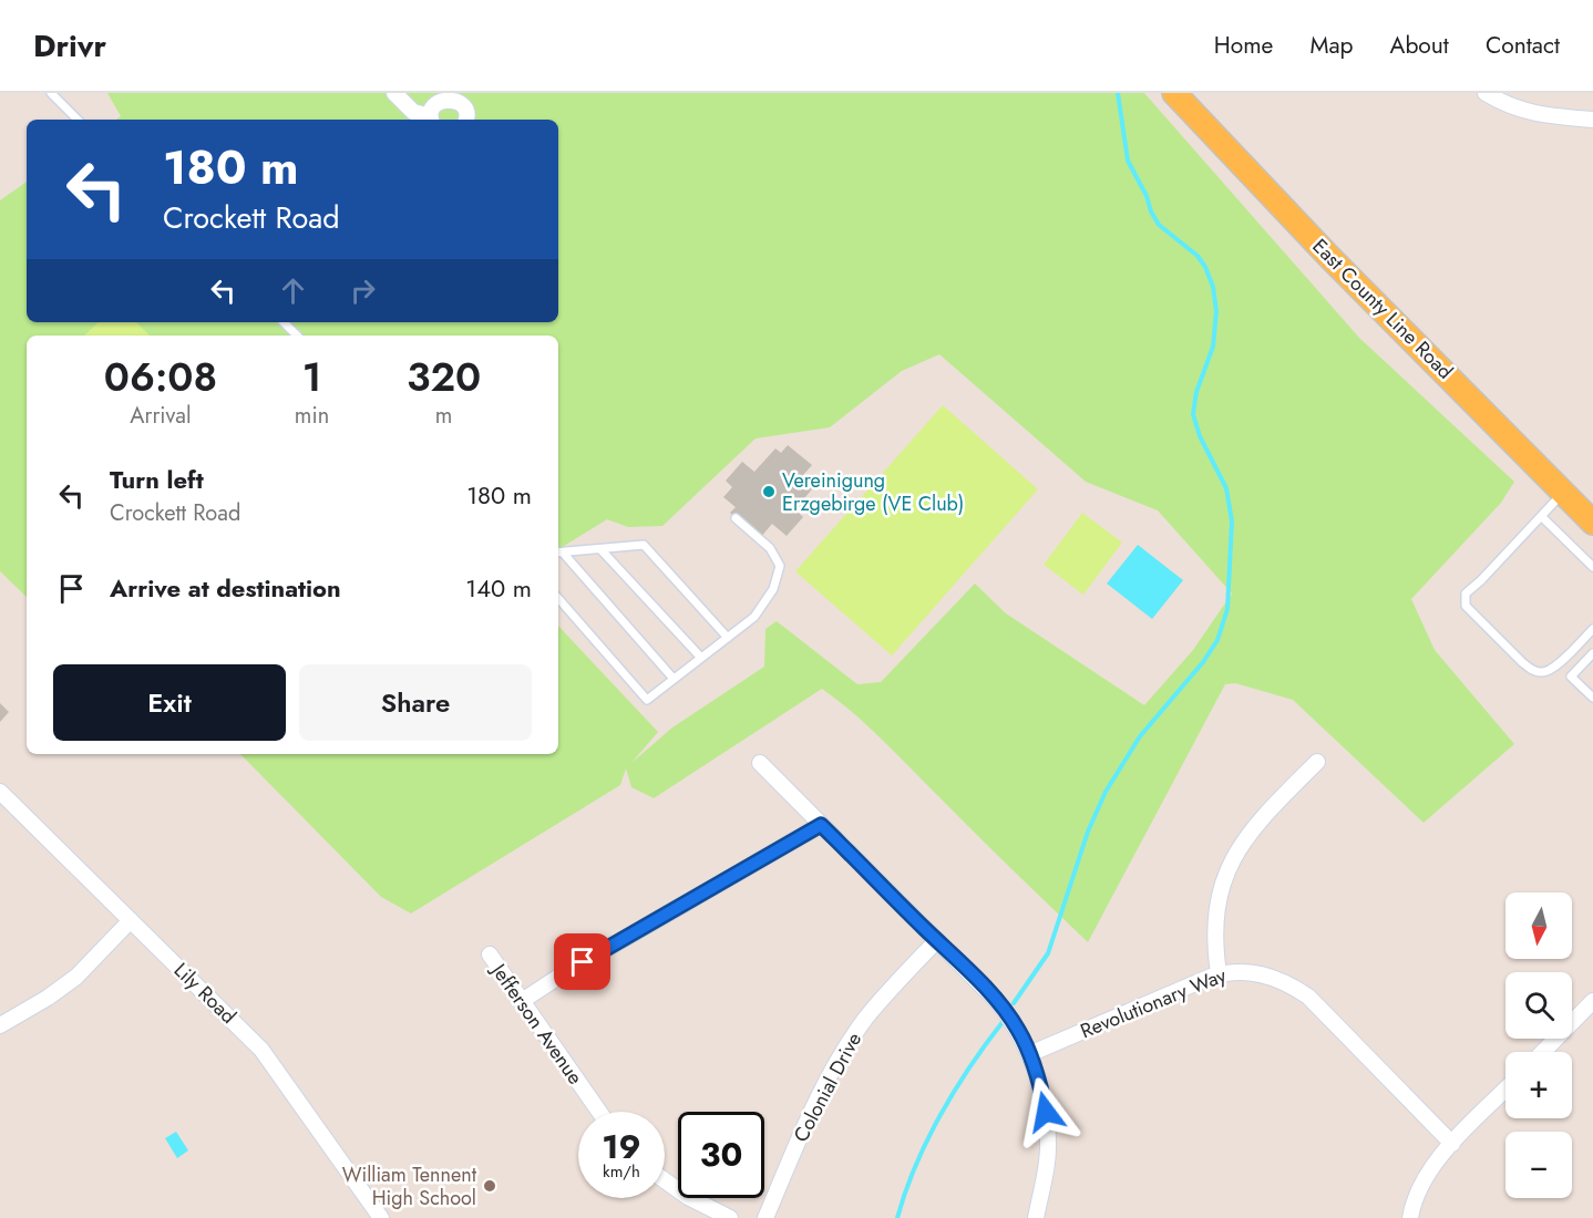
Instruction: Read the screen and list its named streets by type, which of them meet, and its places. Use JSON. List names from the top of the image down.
{
  "streets": {
    "main road": ["East County Line Road"],
    "street": [
      "Lily Road",
      "Revolutionary Way",
      "Jefferson Avenue",
      "Colonial Drive"
    ]
  },
  "places": ["Vereinigung Erzgebirge (VE Club)", "William Tennent High School"],
  "north": "bottom",
  "page": {
    "header": "Drivr",
    "nav": [
      "Home",
      "Map",
      "About",
      "Contact"
    ],
    "turn": ["180 m", "Crockett Road"],
    "eta": [
      "06:08",
      "Arrival",
      "1",
      "min",
      "320",
      "m"
    ],
    "list": [
      {
        "name": "Turn left",
        "note": "Crockett Road",
        "value": "180 m"
      },
      {
        "name": "Arrive at destination",
        "value": "140 m"
      }
    ],
    "buttons": ["Exit", "Share"],
    "map_buttons": ["+", "−"],
    "speed": "19 km/h",
    "limit": "30"
  }
}
